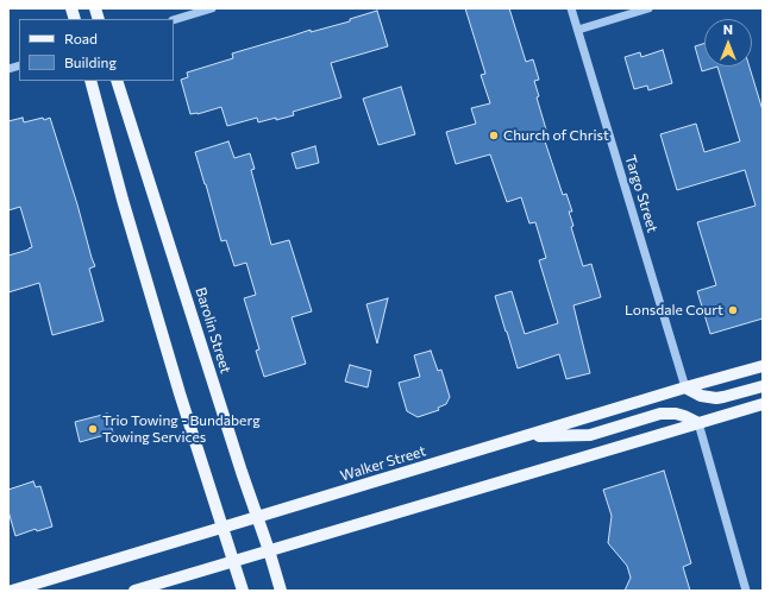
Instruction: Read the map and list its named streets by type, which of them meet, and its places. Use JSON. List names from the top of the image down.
{
  "streets": {
    "main road": ["Barolin Street", "Walker Street"],
    "street": ["Targo Street"]
  },
  "crossings": [
    ["Targo Street", "Walker Street"],
    ["Barolin Street", "Walker Street"]
  ],
  "places": ["Church of Christ", "Lonsdale Court", "Trio Towing - Bundaberg Towing Services"],
  "legend": ["Road", "Building"],
  "north": "top"
}
